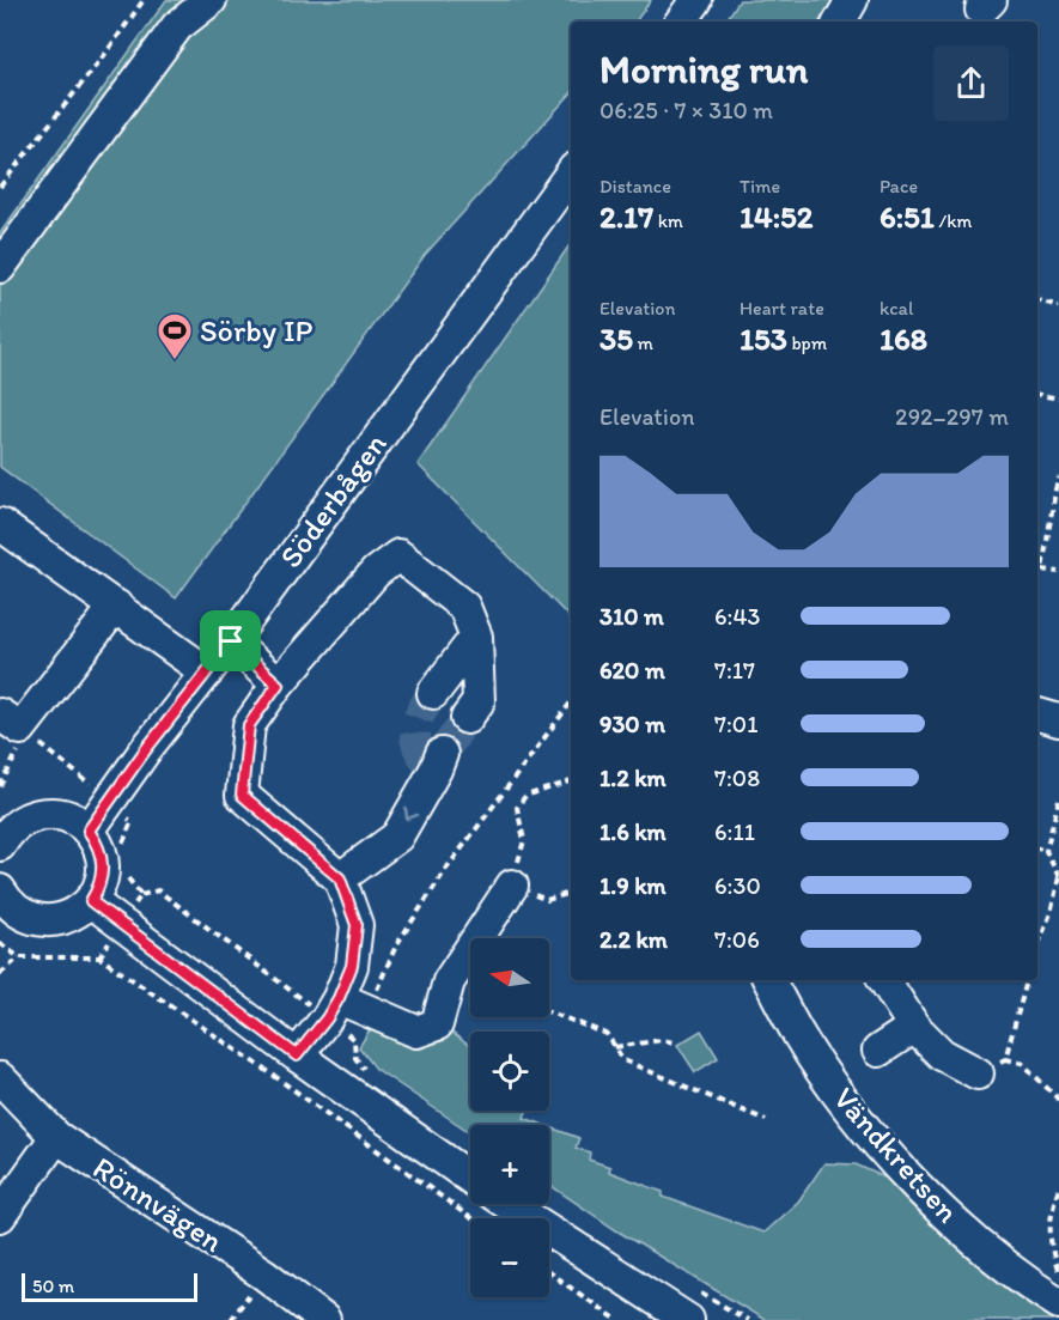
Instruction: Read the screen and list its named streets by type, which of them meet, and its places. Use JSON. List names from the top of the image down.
{
  "streets": {
    "street": ["Söderbågen", "Vändkretsen", "Rönnvägen"]
  },
  "places": {
    "sports": ["Sörby IP"]
  },
  "scale_bar": "50 m",
  "north": "left",
  "page": {
    "heading": ["Morning run", "06:25 · 7 × 310 m"],
    "stats": [
      ["Distance", "2.17 km"],
      ["Time", "14:52"],
      ["Pace", "6:51 /km"],
      ["Elevation", "35 m"],
      ["Heart rate", "153 bpm"],
      ["kcal", "168"]
    ],
    "chart": ["Elevation", "292–297 m"],
    "list": [
      {
        "name": "310 m",
        "note": "6:43"
      },
      {
        "name": "620 m",
        "note": "7:17"
      },
      {
        "name": "930 m",
        "note": "7:01"
      },
      {
        "name": "1.2 km",
        "note": "7:08"
      },
      {
        "name": "1.6 km",
        "note": "6:11"
      },
      {
        "name": "1.9 km",
        "note": "6:30"
      },
      {
        "name": "2.2 km",
        "note": "7:06"
      }
    ],
    "map_buttons": ["+", "−"],
    "scale": "50 m"
  }
}
